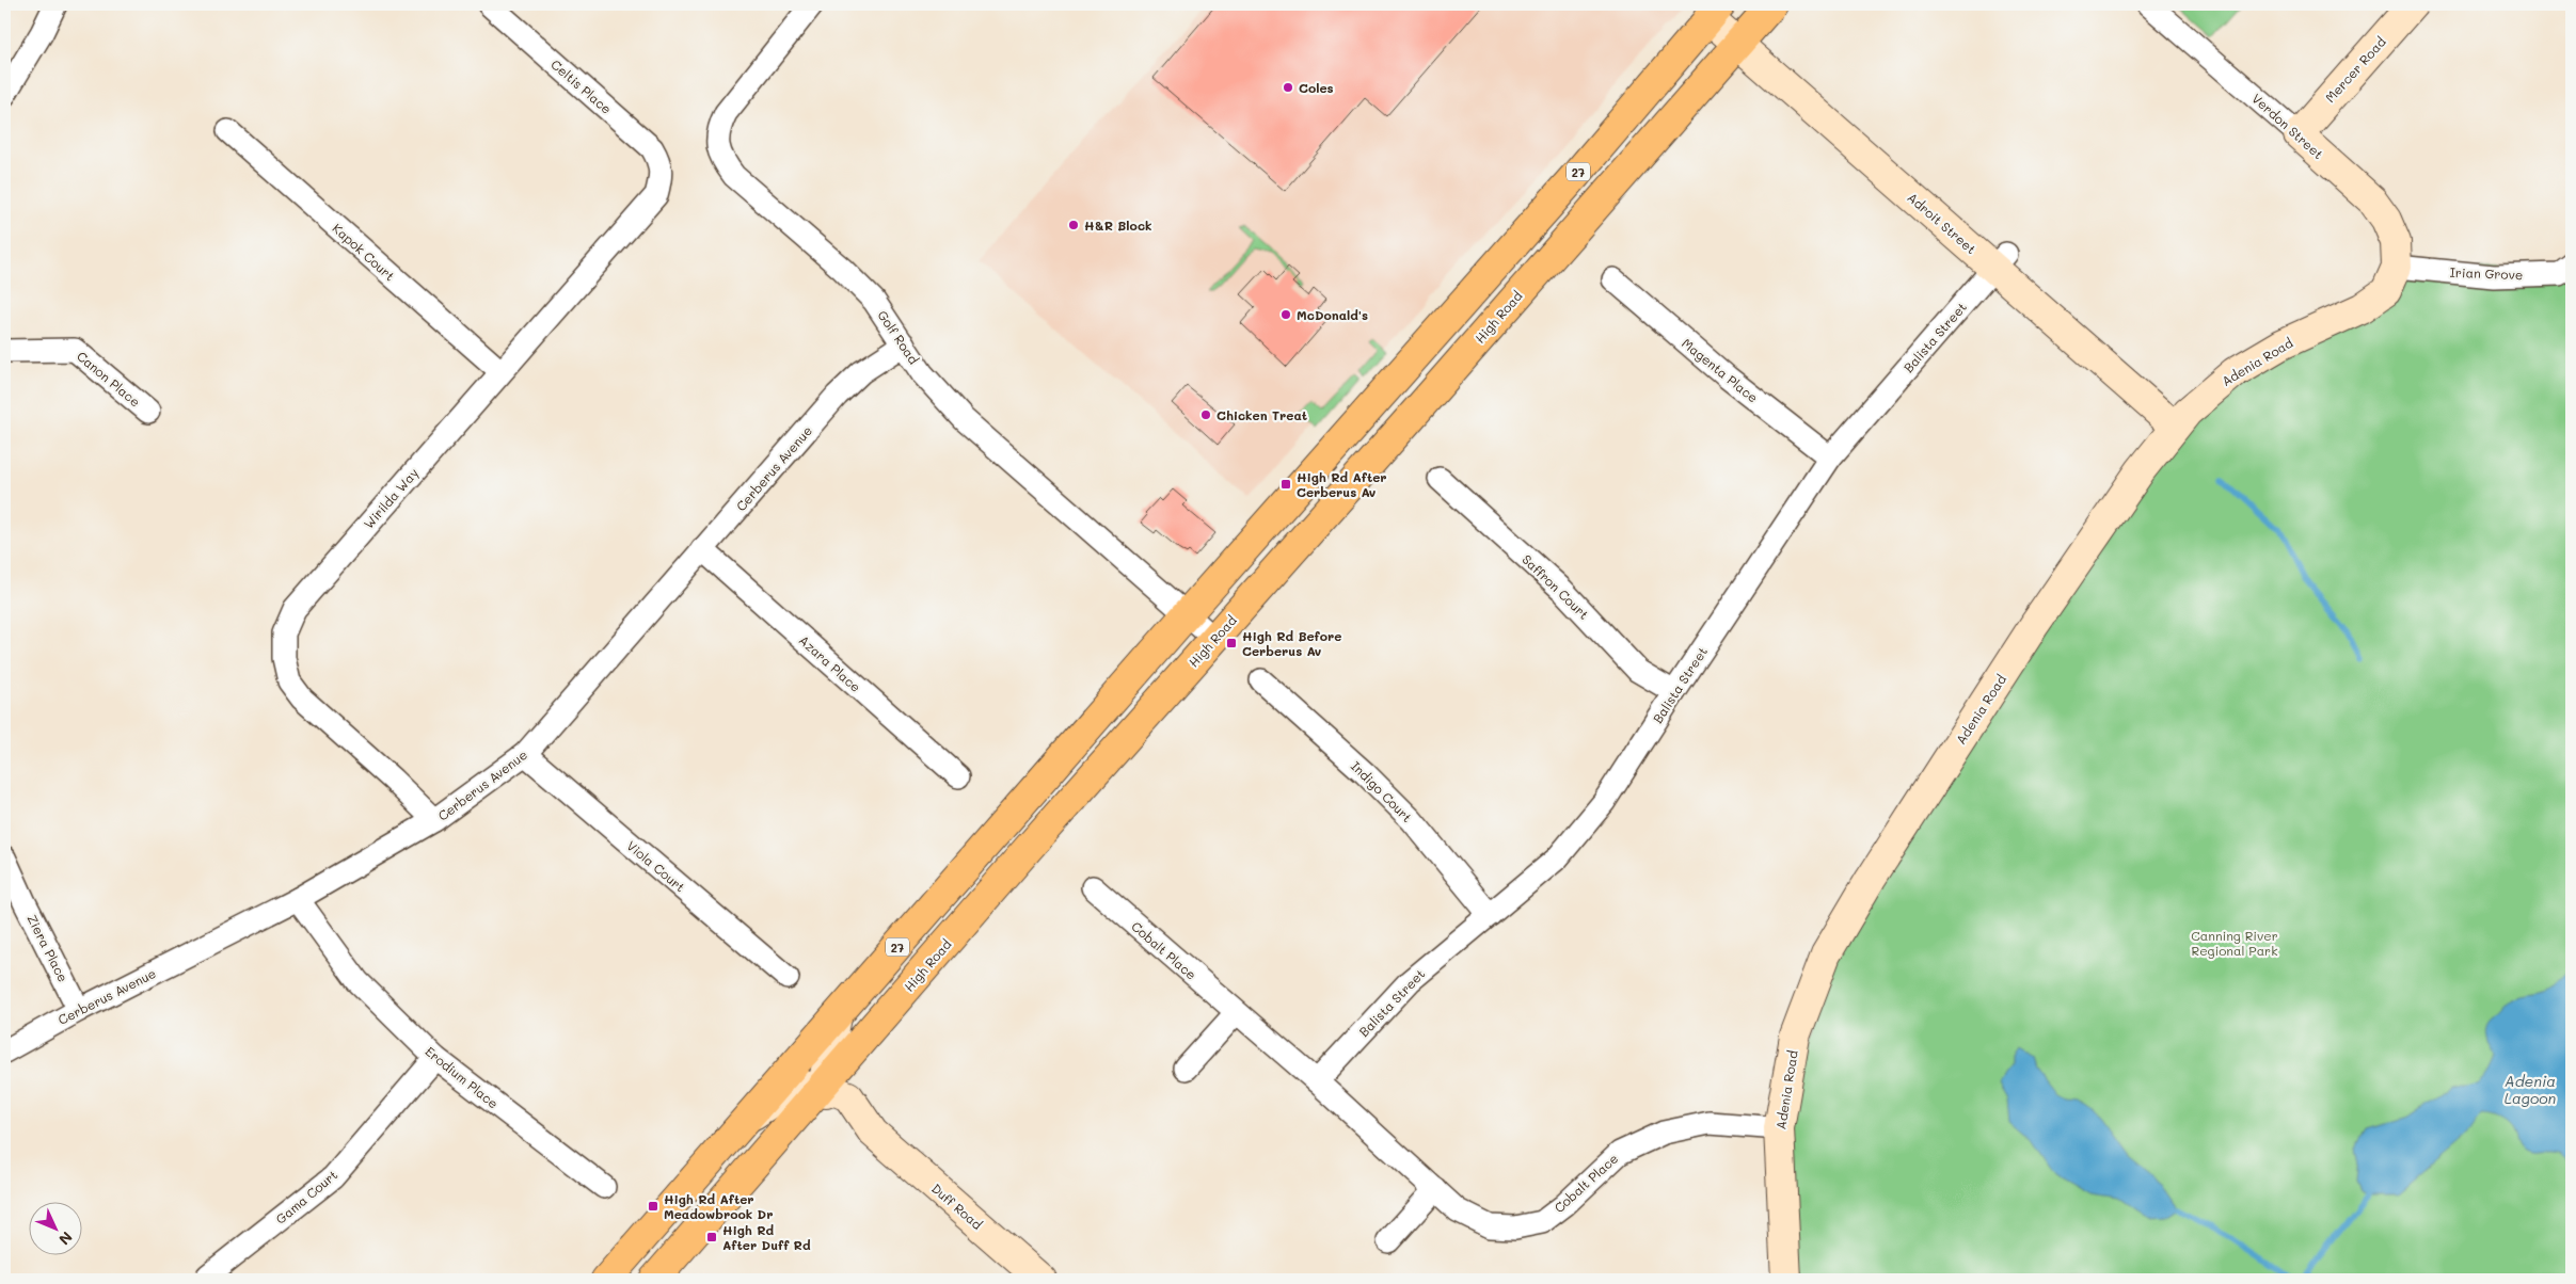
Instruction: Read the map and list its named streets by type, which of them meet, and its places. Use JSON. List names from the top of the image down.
{
  "streets": {
    "main road": ["27", "High Road"],
    "street": [
      "Mercer Road",
      "Celtis Place",
      "Verdon Street",
      "Adroit Street",
      "Kapok Court",
      "Irian Grove",
      "Golf Road",
      "Balista Street",
      "Adenia Road",
      "Magenta Place",
      "Canon Place",
      "Cerberus Avenue",
      "Wirilda Way",
      "Saffron Court",
      "Azara Place",
      "Indigo Court",
      "Viola Court",
      "Ziera Place",
      "Cobalt Place",
      "Erodium Place",
      "Gama Court",
      "Duff Road"
    ]
  },
  "crossings": [
    ["Mercer Road", "Verdon Street"],
    ["Celtis Place", "Wirilda Way"],
    ["Verdon Street", "Irian Grove"],
    ["Verdon Street", "Adenia Road"],
    ["27", "Adroit Street"],
    ["27", "Golf Road"],
    ["Adroit Street", "High Road"],
    ["Adroit Street", "Balista Street"],
    ["Adroit Street", "Adenia Road"],
    ["Kapok Court", "Wirilda Way"],
    ["Irian Grove", "Adenia Road"],
    ["High Road", "Golf Road"],
    ["High Road", "Duff Road"],
    ["Golf Road", "Cerberus Avenue"],
    ["Balista Street", "Magenta Place"],
    ["Balista Street", "Saffron Court"],
    ["Balista Street", "Indigo Court"],
    ["Balista Street", "Cobalt Place"],
    ["Adenia Road", "Cobalt Place"],
    ["Cerberus Avenue", "Wirilda Way"],
    ["Cerberus Avenue", "Azara Place"],
    ["Cerberus Avenue", "Viola Court"],
    ["Cerberus Avenue", "Ziera Place"],
    ["Cerberus Avenue", "Erodium Place"],
    ["Erodium Place", "Gama Court"]
  ],
  "water": ["Adenia Lagoon"],
  "parks": ["Canning River Regional Park"],
  "places": {
    "other": [
      "Coles",
      "H&R Block",
      "McDonald's",
      "Chicken Treat"
    ],
    "transit": [
      "High Rd After Cerberus Av",
      "High Rd Before Cerberus Av",
      "High Rd After Meadowbrook Dr",
      "High Rd After Duff Rd"
    ]
  },
  "north": "bottom right"
}
